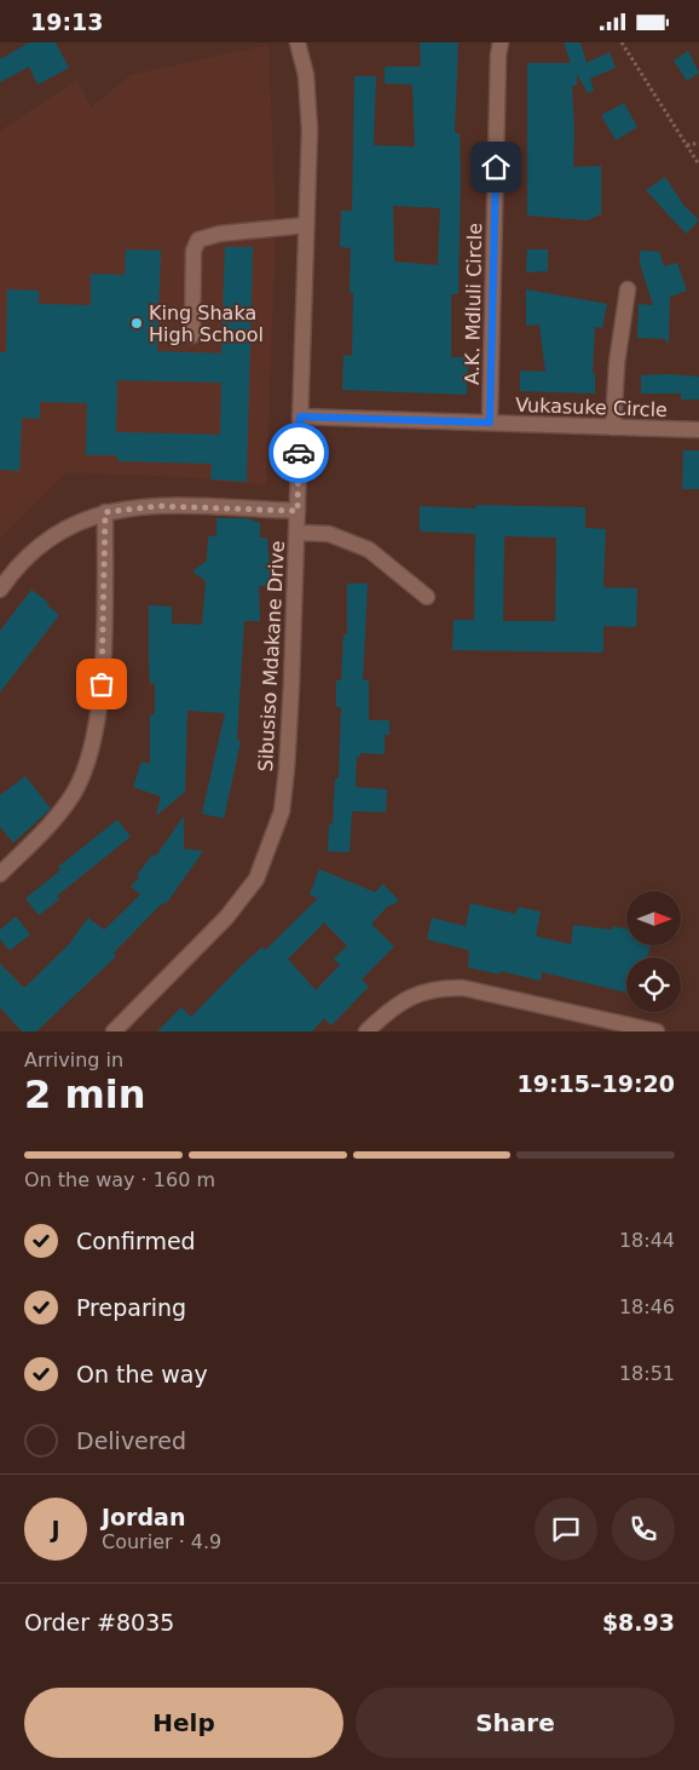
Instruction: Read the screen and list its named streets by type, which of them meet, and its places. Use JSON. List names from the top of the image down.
{
  "streets": {
    "street": ["A.K. Mdluli Circle", "Vukasuke Circle", "Sibusiso Mdakane Drive"]
  },
  "crossings": [
    ["A.K. Mdluli Circle", "Vukasuke Circle"],
    ["Vukasuke Circle", "Sibusiso Mdakane Drive"]
  ],
  "places": ["King Shaka High School"],
  "north": "right",
  "page": {
    "status": "19:13",
    "heading": ["2 min", "Arriving in", "19:15–19:20"],
    "panel": [
      "Jordan",
      "Courier · 4.9",
      "Order #8035",
      "$8.93"
    ],
    "bar": "On the way · 160 m",
    "list": [
      ["Confirmed", "18:44"],
      ["Preparing", "18:46"],
      ["On the way", "18:51"],
      "Delivered"
    ],
    "round": "J",
    "buttons": ["Help", "Share"]
  }
}
